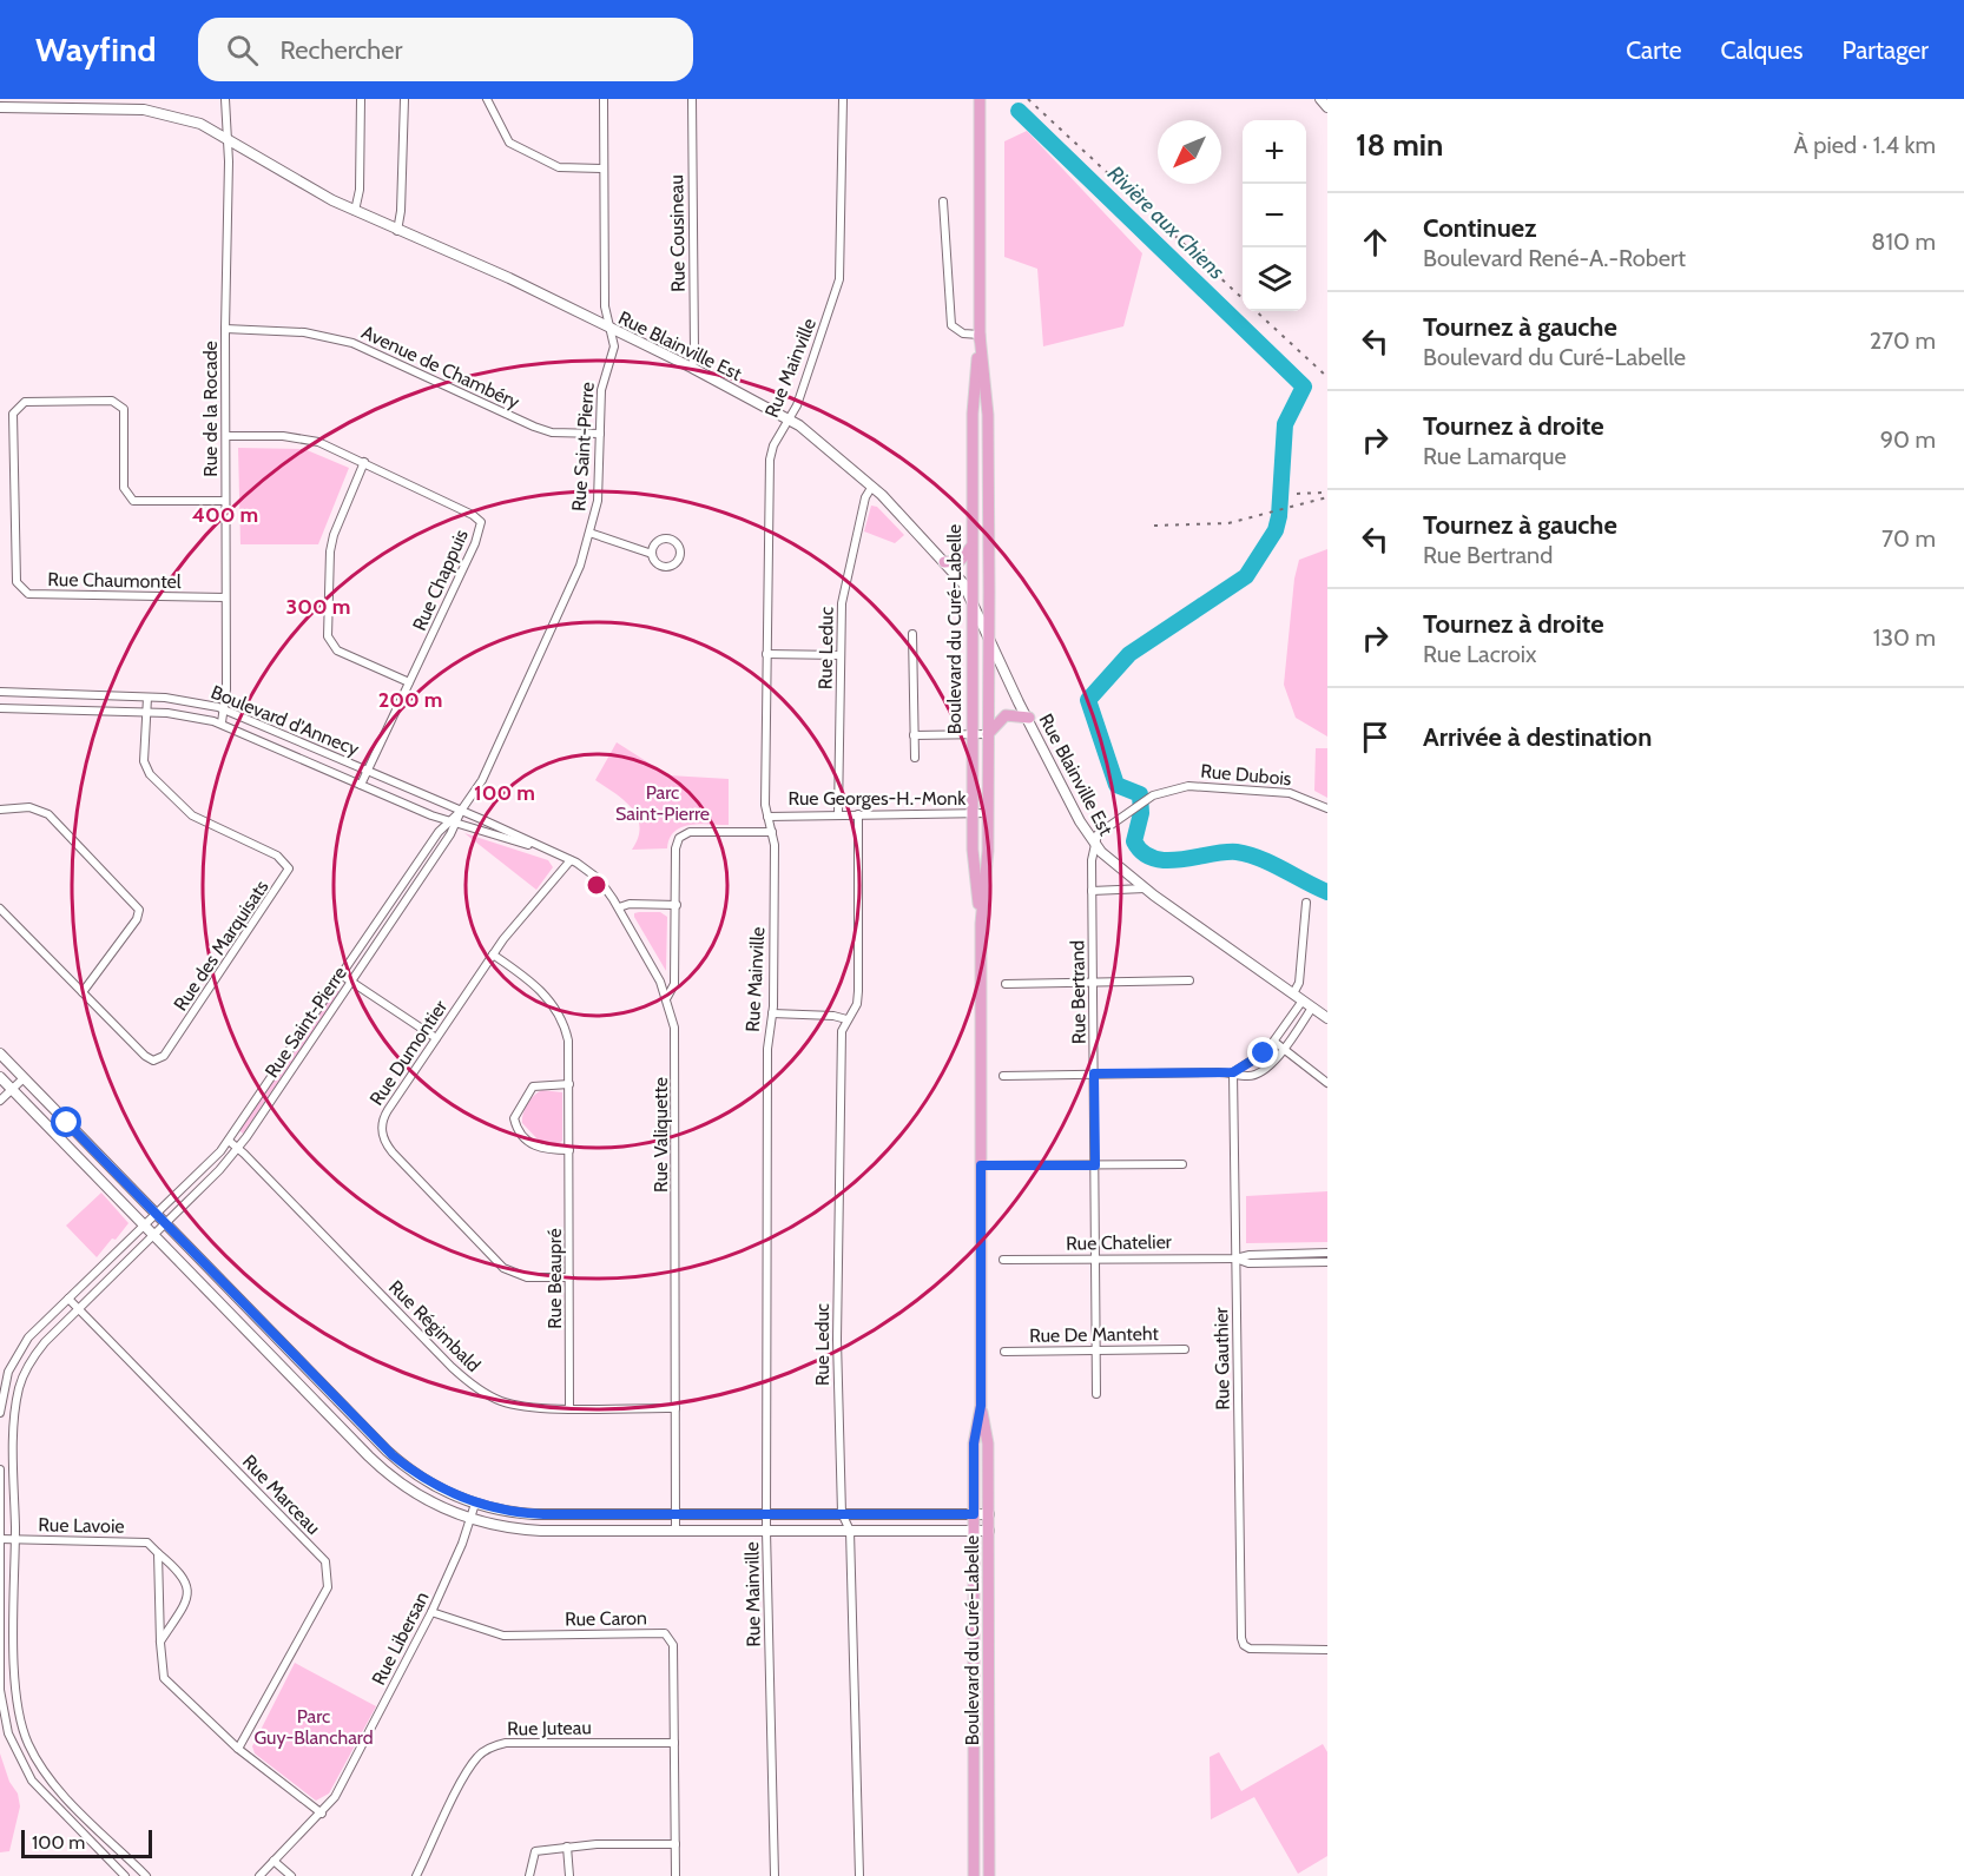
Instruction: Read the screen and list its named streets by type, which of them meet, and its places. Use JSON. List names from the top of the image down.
{
  "streets": {
    "main road": ["Boulevard du Curé-Labelle"],
    "street": [
      "Rue Cousineau",
      "Rue Blainville Est",
      "Avenue de Chambéry",
      "Rue Mainville",
      "Rue de la Rocade",
      "Rue Saint-Pierre",
      "Rue Chaumontel",
      "Rue Chappuis",
      "Rue Leduc",
      "Boulevard d'Annecy",
      "Rue Dubois",
      "Rue Georges-H.-Monk",
      "Rue des Marquisats",
      "Rue Bertrand",
      "Rue Dumontier",
      "Rue Valiquette",
      "Rue Chatelier",
      "Rue Beaupré",
      "Rue Régimbald",
      "Rue De Manteht",
      "Rue Gauthier",
      "Rue Marceau",
      "Rue Lavoie",
      "Rue Caron",
      "Rue Libersan",
      "Rue Juteau"
    ]
  },
  "crossings": [
    ["Rue Cousineau", "Rue Blainville Est"],
    ["Rue Blainville Est", "Rue Mainville"],
    ["Rue Blainville Est", "Rue de la Rocade"],
    ["Rue Blainville Est", "Rue Saint-Pierre"],
    ["Rue Blainville Est", "Boulevard du Curé-Labelle"],
    ["Rue Blainville Est", "Rue Leduc"],
    ["Rue Blainville Est", "Rue Dubois"],
    ["Rue Blainville Est", "Rue Bertrand"],
    ["Avenue de Chambéry", "Rue de la Rocade"],
    ["Avenue de Chambéry", "Rue Saint-Pierre"],
    ["Rue Mainville", "Rue Georges-H.-Monk"],
    ["Rue Mainville", "Rue Valiquette"],
    ["Rue de la Rocade", "Rue Chaumontel"],
    ["Rue de la Rocade", "Rue Chappuis"],
    ["Rue de la Rocade", "Boulevard d'Annecy"],
    ["Rue Saint-Pierre", "Boulevard d'Annecy"],
    ["Rue Saint-Pierre", "Rue Régimbald"],
    ["Rue Saint-Pierre", "Rue Marceau"],
    ["Rue Saint-Pierre", "Rue Lavoie"],
    ["Rue Chappuis", "Boulevard d'Annecy"],
    ["Boulevard du Curé-Labelle", "Rue Georges-H.-Monk"],
    ["Rue Leduc", "Rue Georges-H.-Monk"],
    ["Boulevard d'Annecy", "Rue des Marquisats"],
    ["Boulevard d'Annecy", "Rue Dumontier"],
    ["Boulevard d'Annecy", "Rue Valiquette"],
    ["Rue Dubois", "Rue Bertrand"],
    ["Rue Bertrand", "Rue Chatelier"],
    ["Rue Bertrand", "Rue De Manteht"],
    ["Rue Dumontier", "Rue Beaupré"],
    ["Rue Valiquette", "Rue Régimbald"],
    ["Rue Chatelier", "Rue Gauthier"],
    ["Rue Beaupré", "Rue Régimbald"],
    ["Rue Caron", "Rue Libersan"],
    ["Rue Caron", "Rue Juteau"]
  ],
  "water": ["Rivière aux Chiens"],
  "parks": ["Parc Saint-Pierre", "Parc Guy-Blanchard"],
  "scale_bar": "100 m",
  "north": "bottom left",
  "page": {
    "header": "Wayfind",
    "search": "Rechercher",
    "nav": ["Carte", "Calques", "Partager"],
    "heading": ["18 min", "À pied · 1.4 km"],
    "map_buttons": ["+", "−"],
    "list": [
      ["Continuez", "Boulevard René-A.-Robert", "810 m"],
      ["Tournez à gauche", "Boulevard du Curé-Labelle", "270 m"],
      ["Tournez à droite", "Rue Lamarque", "90 m"],
      ["Tournez à gauche", "Rue Bertrand", "70 m"],
      ["Tournez à droite", "Rue Lacroix", "130 m"],
      "Arrivée à destination"
    ],
    "scale": "100 m"
  },
  "rings": [
    "400 m",
    "300 m",
    "200 m",
    "100 m"
  ]
}
